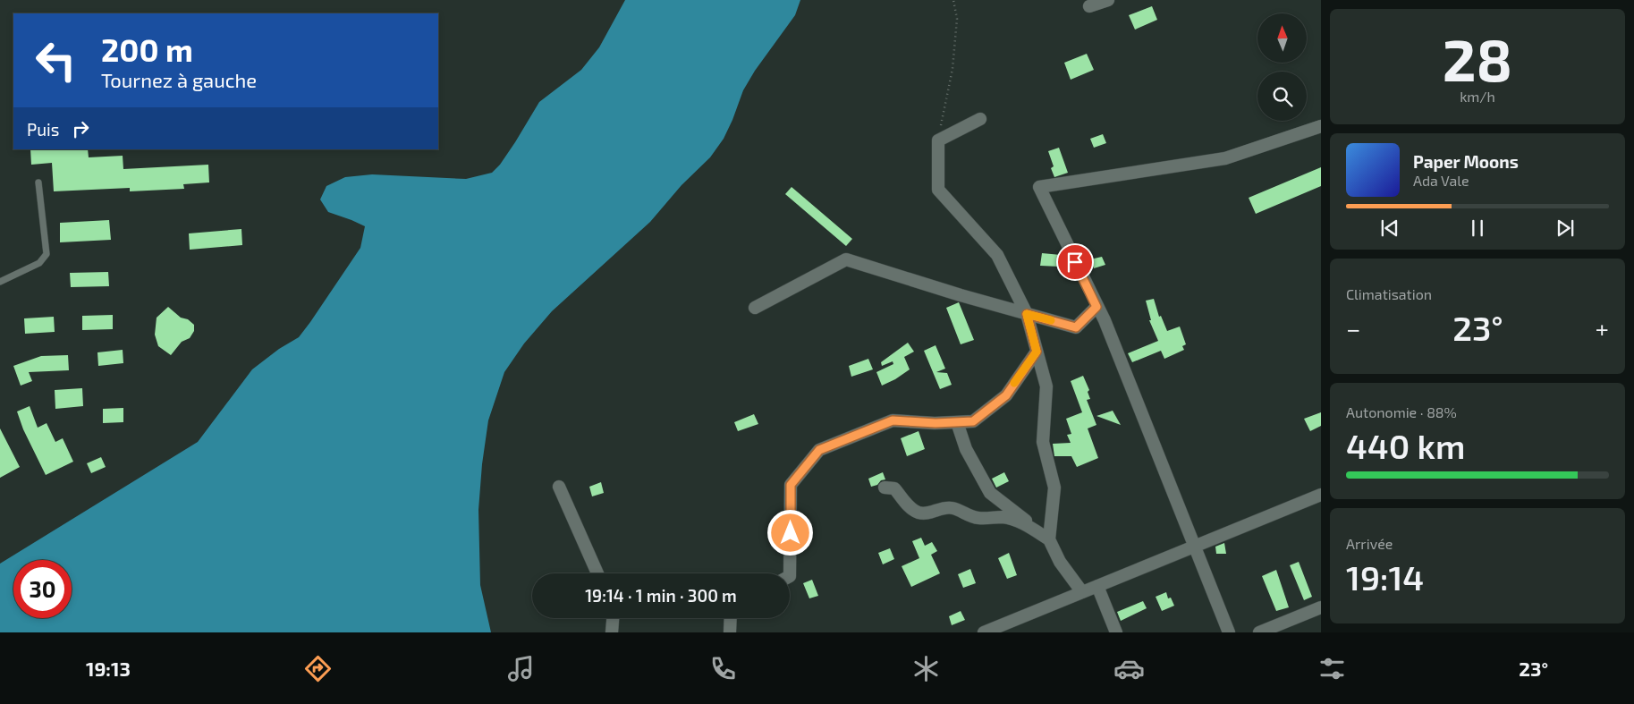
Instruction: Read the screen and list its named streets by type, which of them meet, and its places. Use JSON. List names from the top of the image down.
{
  "north": "top",
  "page": {
    "tile": [
      ["28", "km/h"],
      "Climatisation",
      ["Autonomie · 88%", "440 km"],
      ["Arrivée", "19:14"]
    ],
    "turn": ["200 m", "Tournez à gauche"],
    "then": "Puis",
    "song": ["Paper Moons", "Ada Vale"],
    "heat": ["−", "23°", "+"],
    "limit": "30",
    "trip": "19:14 · 1 min · 300 m",
    "tabs": ["19:13", "23°"]
  }
}
